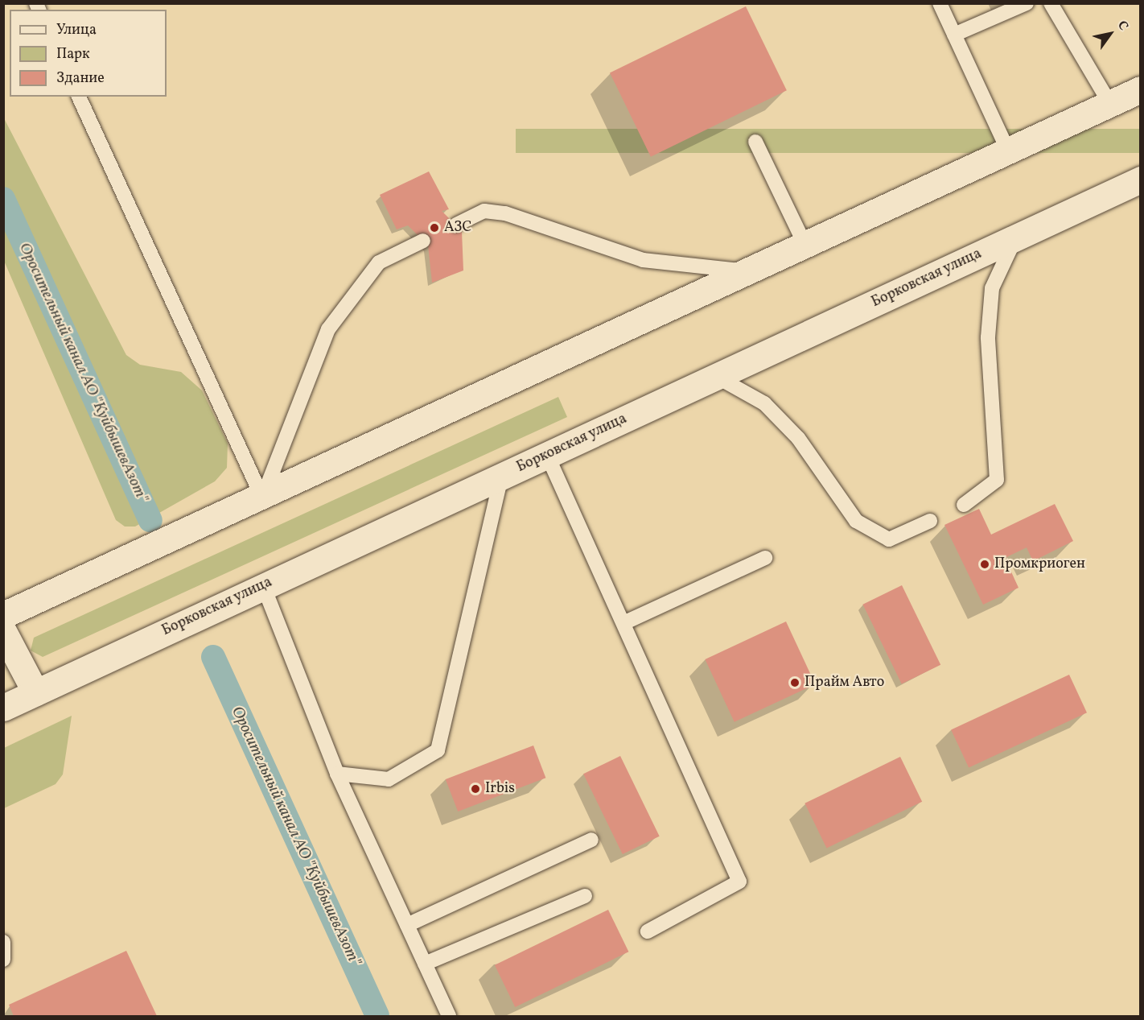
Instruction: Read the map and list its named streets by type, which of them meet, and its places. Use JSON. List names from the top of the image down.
{
  "streets": {
    "main road": ["Борковская улица"]
  },
  "water": ["Оросительный канал АО \"КуйбышевАзот\""],
  "places": [
    "АЗС",
    "Промкриоген",
    "Прайм Авто",
    "Irbis"
  ],
  "legend": ["Улица", "Парк", "Здание"],
  "north": "top right"
}
